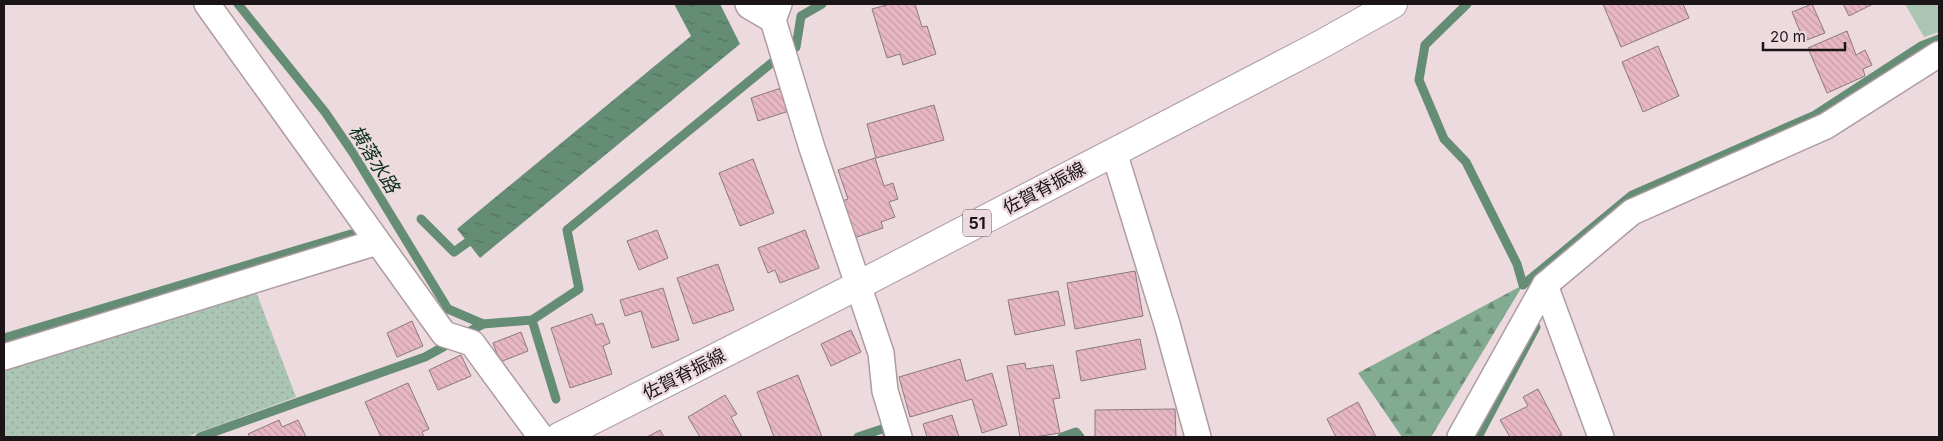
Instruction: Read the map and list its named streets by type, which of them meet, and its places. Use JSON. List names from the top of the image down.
{
  "streets": {
    "main road": ["佐賀脊振線", "51"]
  },
  "water": ["横落水路"],
  "scale_bar": "20 m"
}
